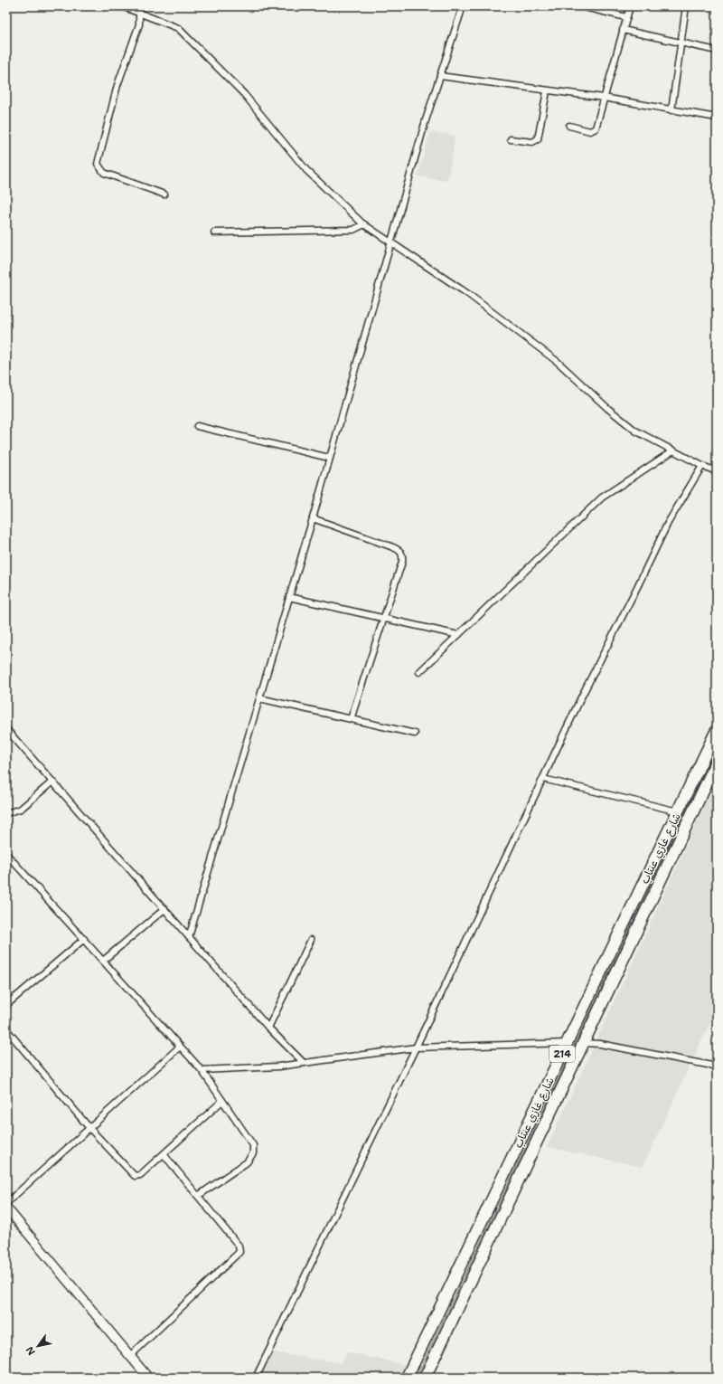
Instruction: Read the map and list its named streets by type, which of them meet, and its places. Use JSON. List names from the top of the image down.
{
  "streets": {
    "highway": ["شارع غازي عنتاب", "214"]
  },
  "north": "bottom left"
}
